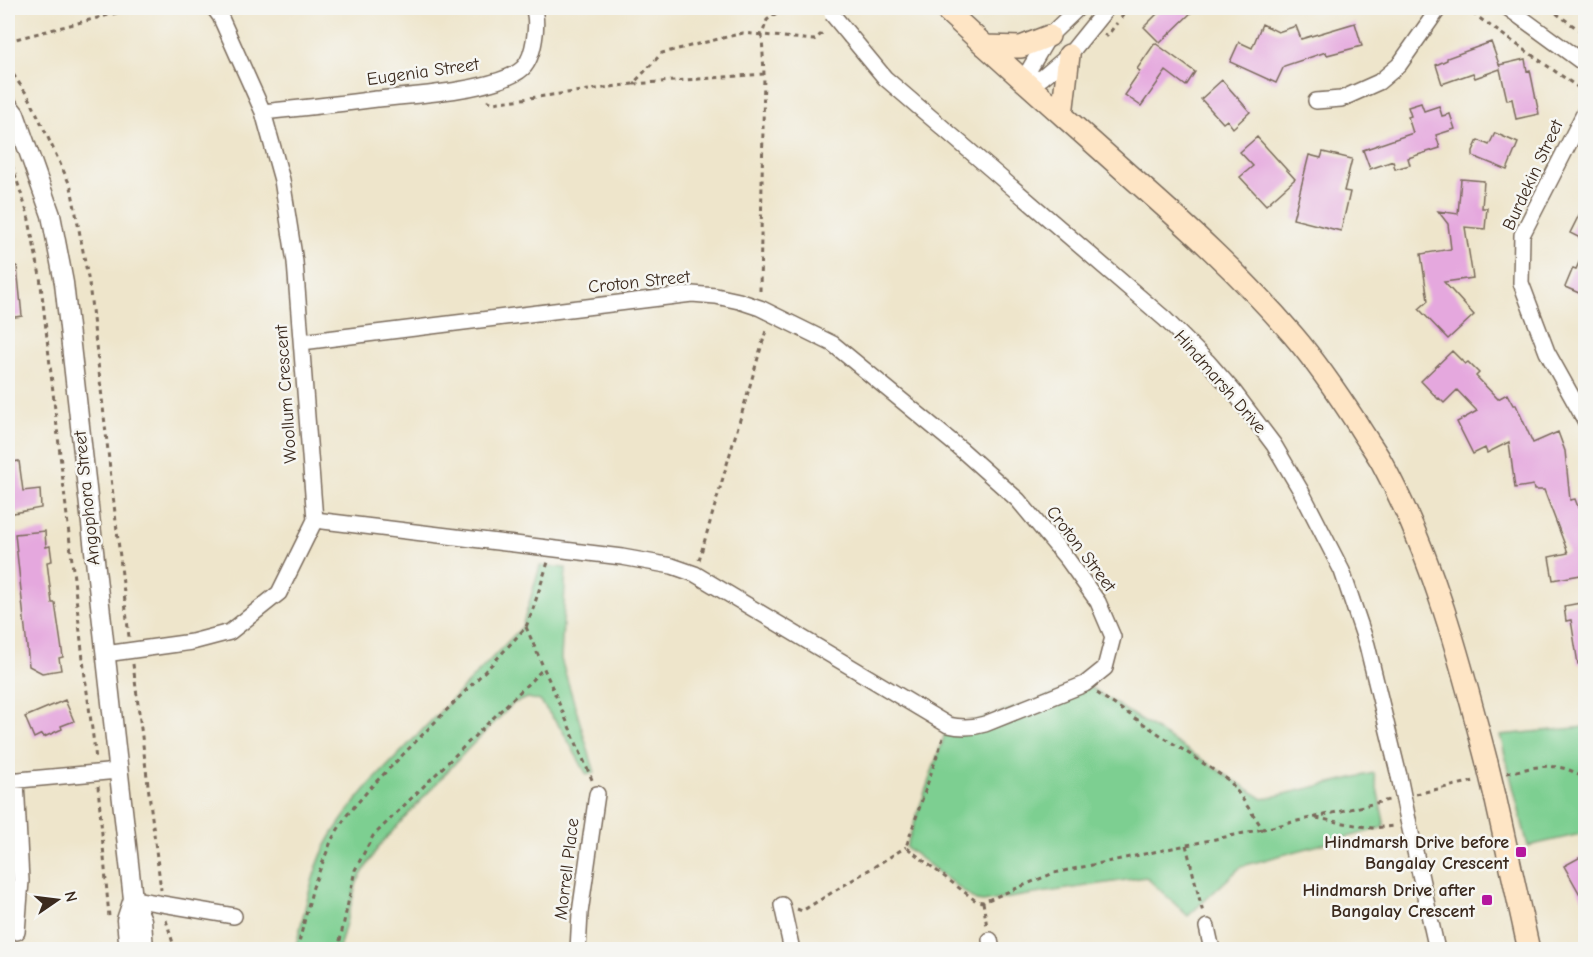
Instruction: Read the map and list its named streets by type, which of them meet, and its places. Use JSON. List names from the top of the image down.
{
  "streets": {
    "street": [
      "Eugenia Street",
      "Burdekin Street",
      "Croton Street",
      "Hindmarsh Drive",
      "Woollum Crescent",
      "Angophora Street",
      "Morrell Place"
    ]
  },
  "crossings": [
    ["Eugenia Street", "Woollum Crescent"],
    ["Croton Street", "Woollum Crescent"]
  ],
  "places": {
    "transit": ["Hindmarsh Drive before Bangalay Crescent", "Hindmarsh Drive after Bangalay Crescent"]
  },
  "north": "right"
}
